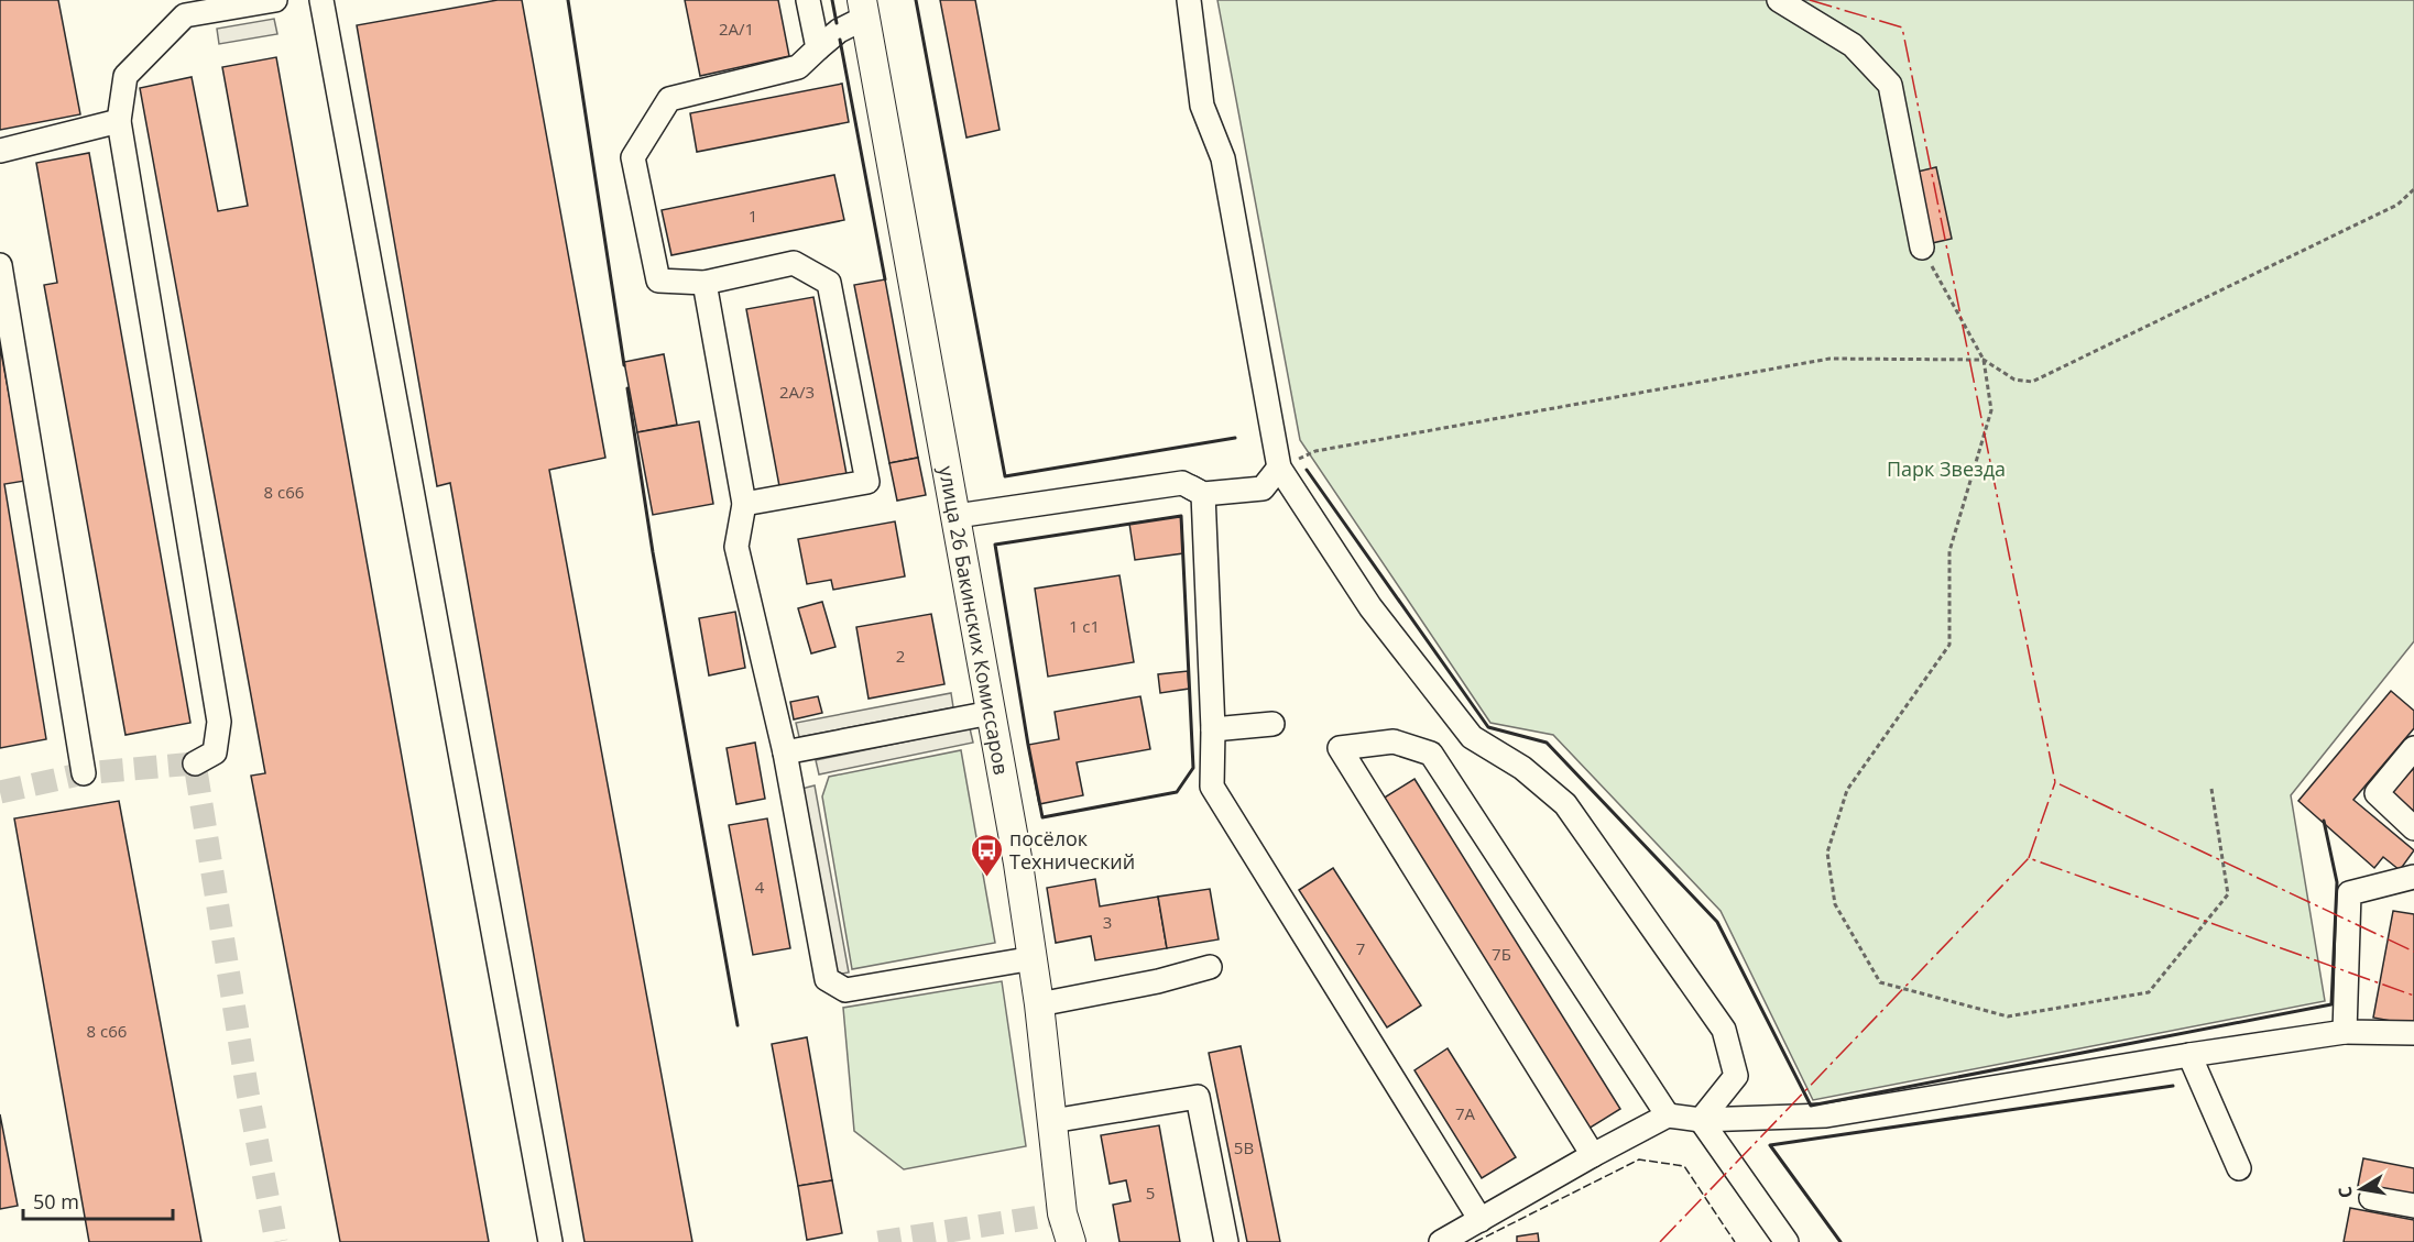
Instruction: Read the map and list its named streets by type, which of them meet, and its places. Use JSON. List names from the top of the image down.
{
  "streets": {
    "main road": ["улица 26 Бакинских Комиссаров"]
  },
  "parks": ["Парк Звезда"],
  "places": {
    "bus stop": ["посёлок Технический"]
  },
  "house_numbers": [
    "2А/1",
    "1",
    "2А/3",
    "8 с66",
    "1 с1",
    "2",
    "4",
    "3",
    "7",
    "7Б",
    "8 с66",
    "7А",
    "5В",
    "5"
  ],
  "scale_bar": "50 m",
  "north": "left"
}
